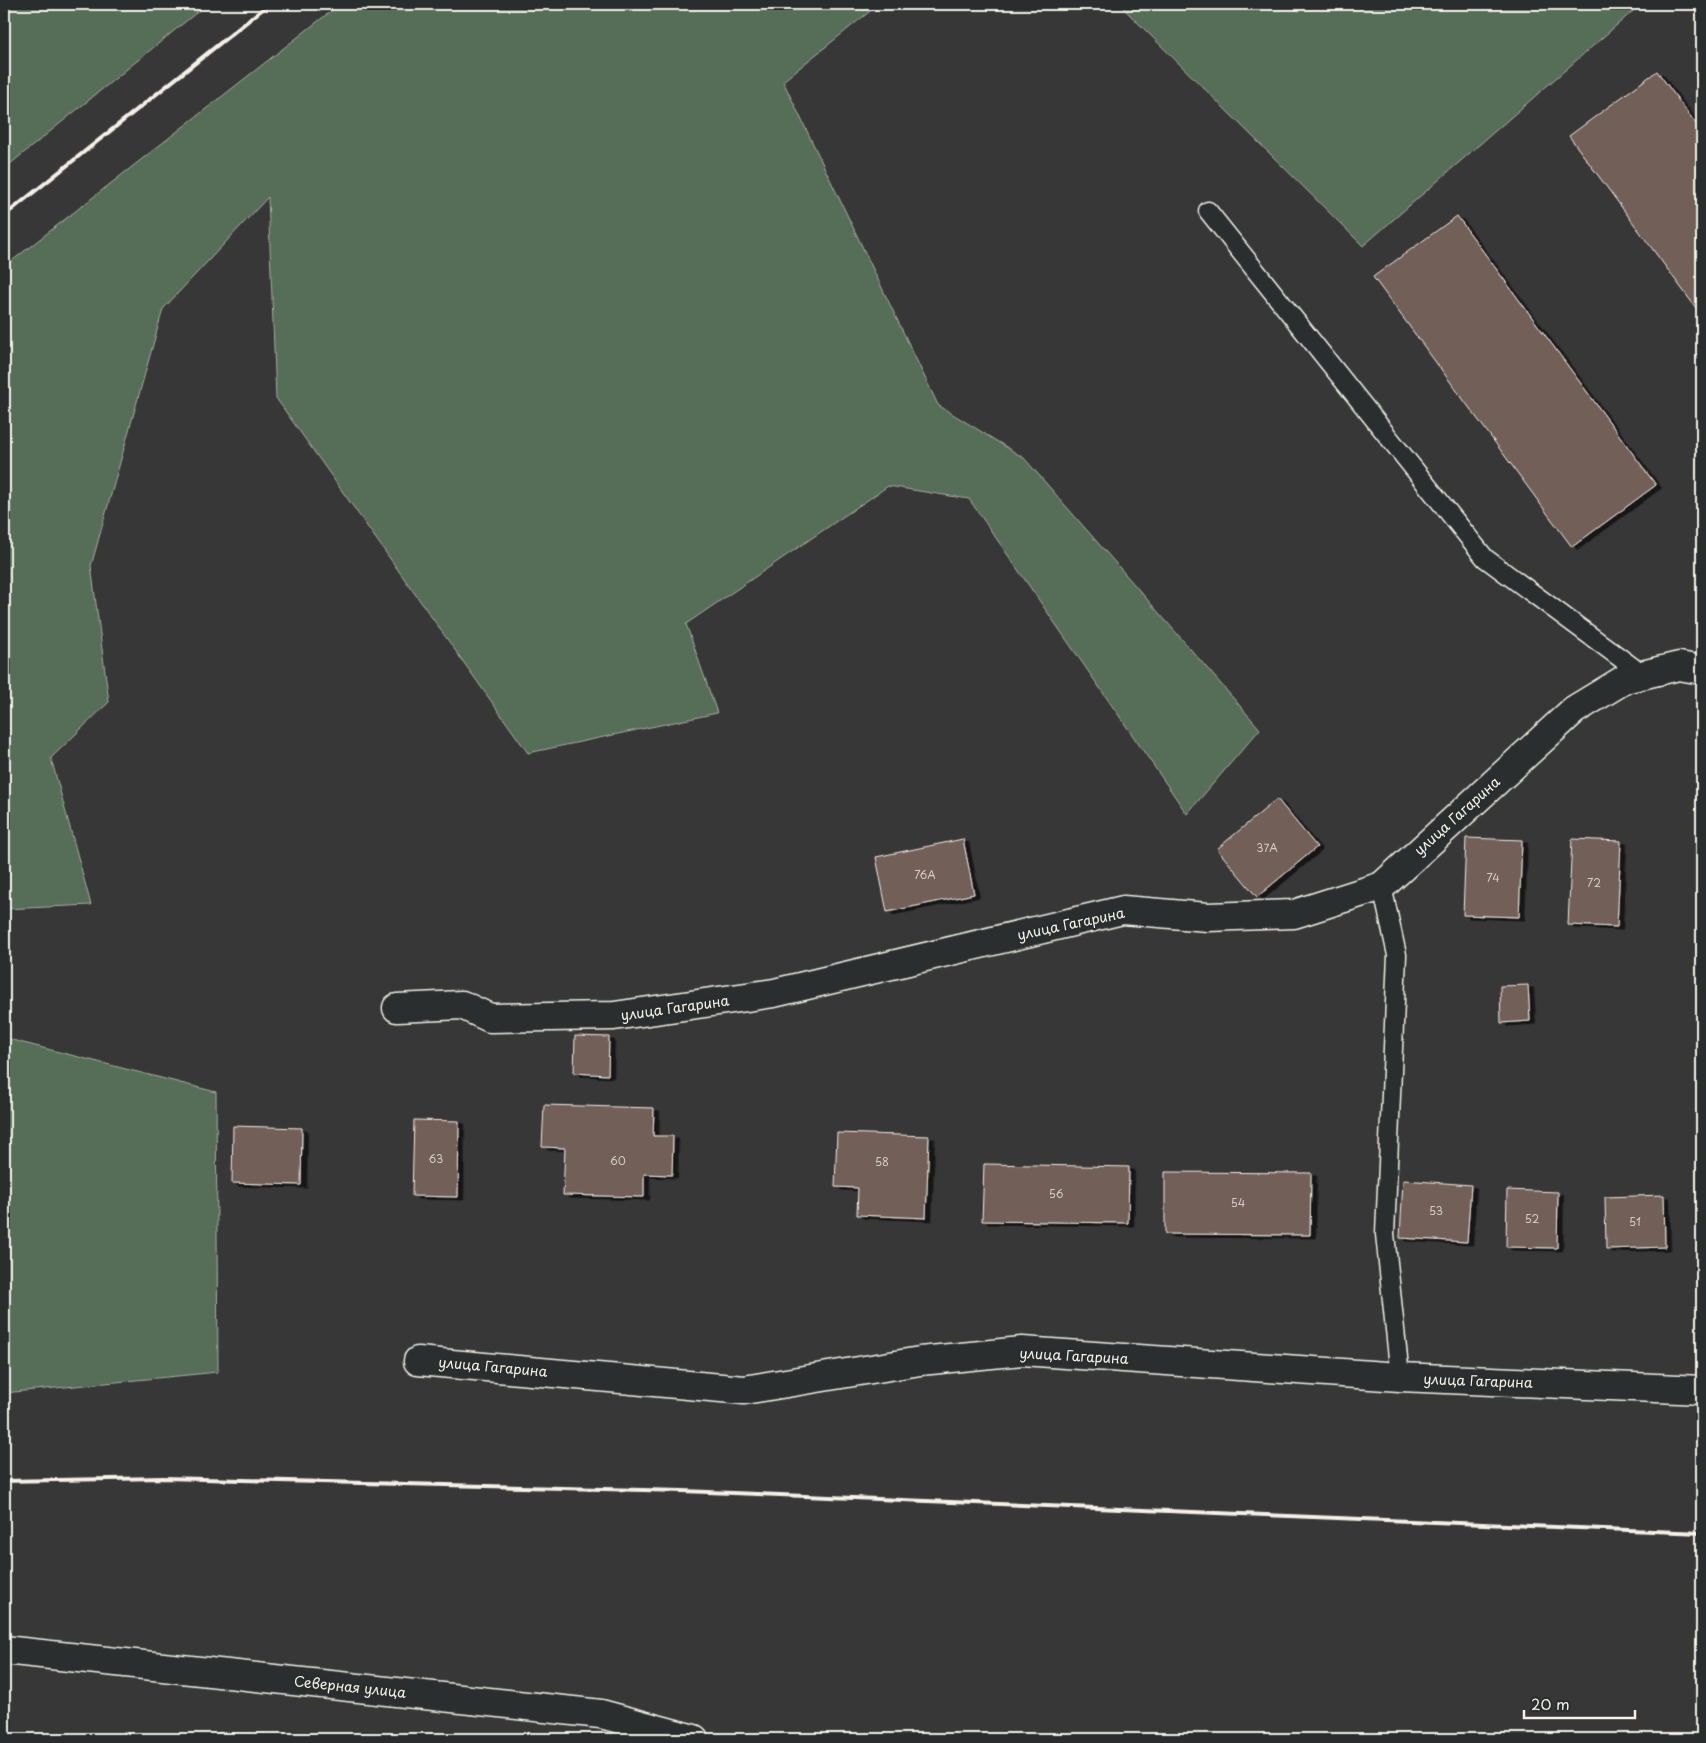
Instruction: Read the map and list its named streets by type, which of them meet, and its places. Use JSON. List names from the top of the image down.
{
  "streets": {
    "street": ["улица Гагарина", "Северная улица"]
  },
  "house_numbers": [
    "37А",
    "76А",
    "74",
    "72",
    "63",
    "60",
    "58",
    "56",
    "54",
    "53",
    "52",
    "51"
  ],
  "scale_bar": "20 m"
}
